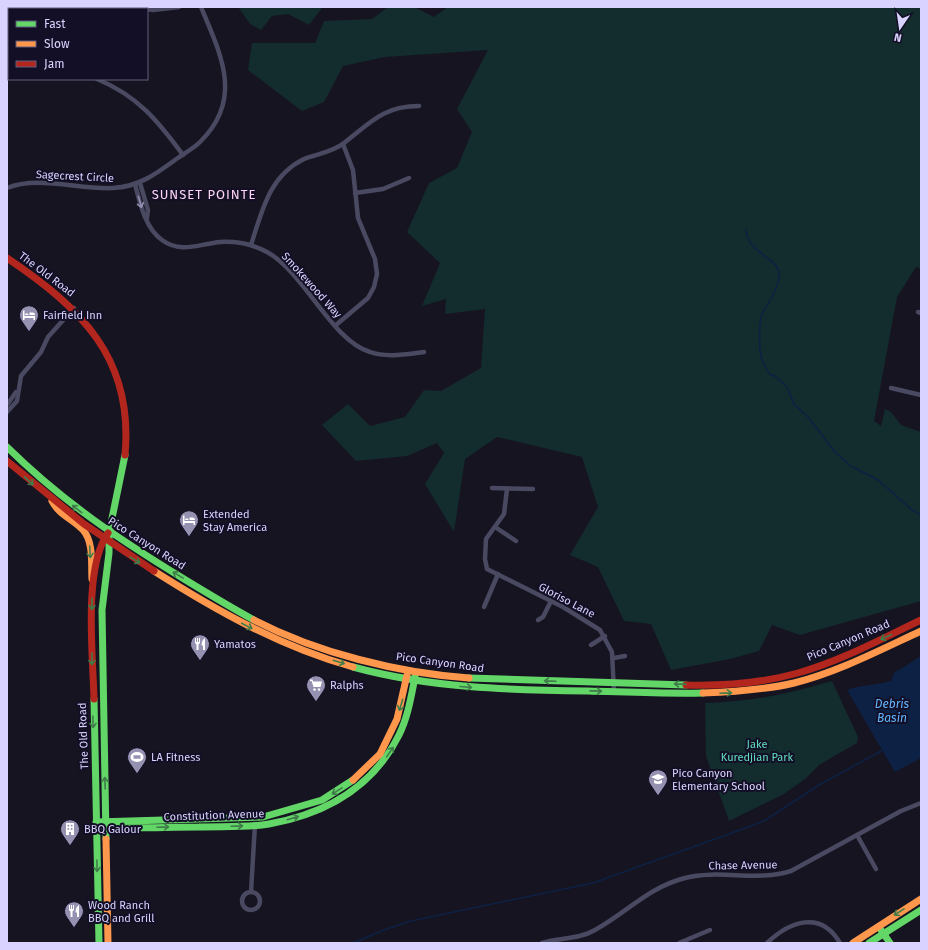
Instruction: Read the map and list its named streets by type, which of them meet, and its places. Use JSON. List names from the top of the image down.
{
  "streets": {
    "main road": ["The Old Road", "Pico Canyon Road", "Constitution Avenue"],
    "street": [
      "Sagecrest Circle",
      "Smokewood Way",
      "Gloriso Lane",
      "Chase Avenue"
    ]
  },
  "crossings": [
    ["Sagecrest Circle", "Smokewood Way"],
    ["The Old Road", "Pico Canyon Road"],
    ["The Old Road", "Constitution Avenue"],
    ["Pico Canyon Road", "Gloriso Lane"],
    ["Pico Canyon Road", "Constitution Avenue"]
  ],
  "districts": ["SUNSET POINTE"],
  "water": ["Debris Basin"],
  "parks": ["Jake Kuredjian Park"],
  "places": {
    "hotel": ["Fairfield Inn", "Extended Stay America"],
    "restaurant": ["Yamatos", "Wood Ranch BBQ and Grill"],
    "supermarket": ["Ralphs"],
    "sports": ["LA Fitness"],
    "school or university": ["Pico Canyon Elementary School"],
    "building": ["BBQ Galour"]
  },
  "legend": ["Fast", "Slow", "Jam"],
  "north": "bottom"
}
